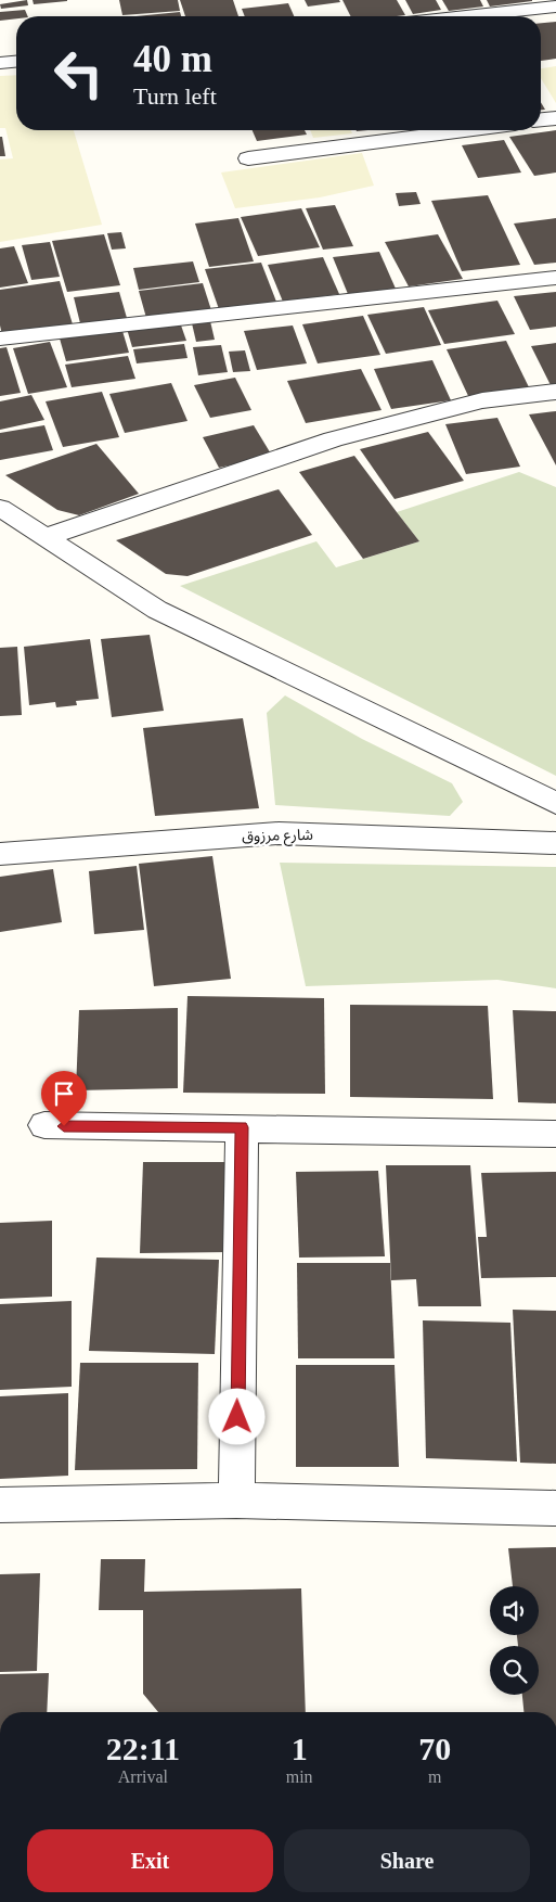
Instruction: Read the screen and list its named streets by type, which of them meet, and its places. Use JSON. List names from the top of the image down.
{
  "streets": {
    "street": ["شارع مرزوق"]
  },
  "page": {
    "turn": ["40 m", "Turn left"],
    "eta": [
      "22:11",
      "Arrival",
      "1",
      "min",
      "70",
      "m"
    ],
    "buttons": ["Exit", "Share"]
  }
}
